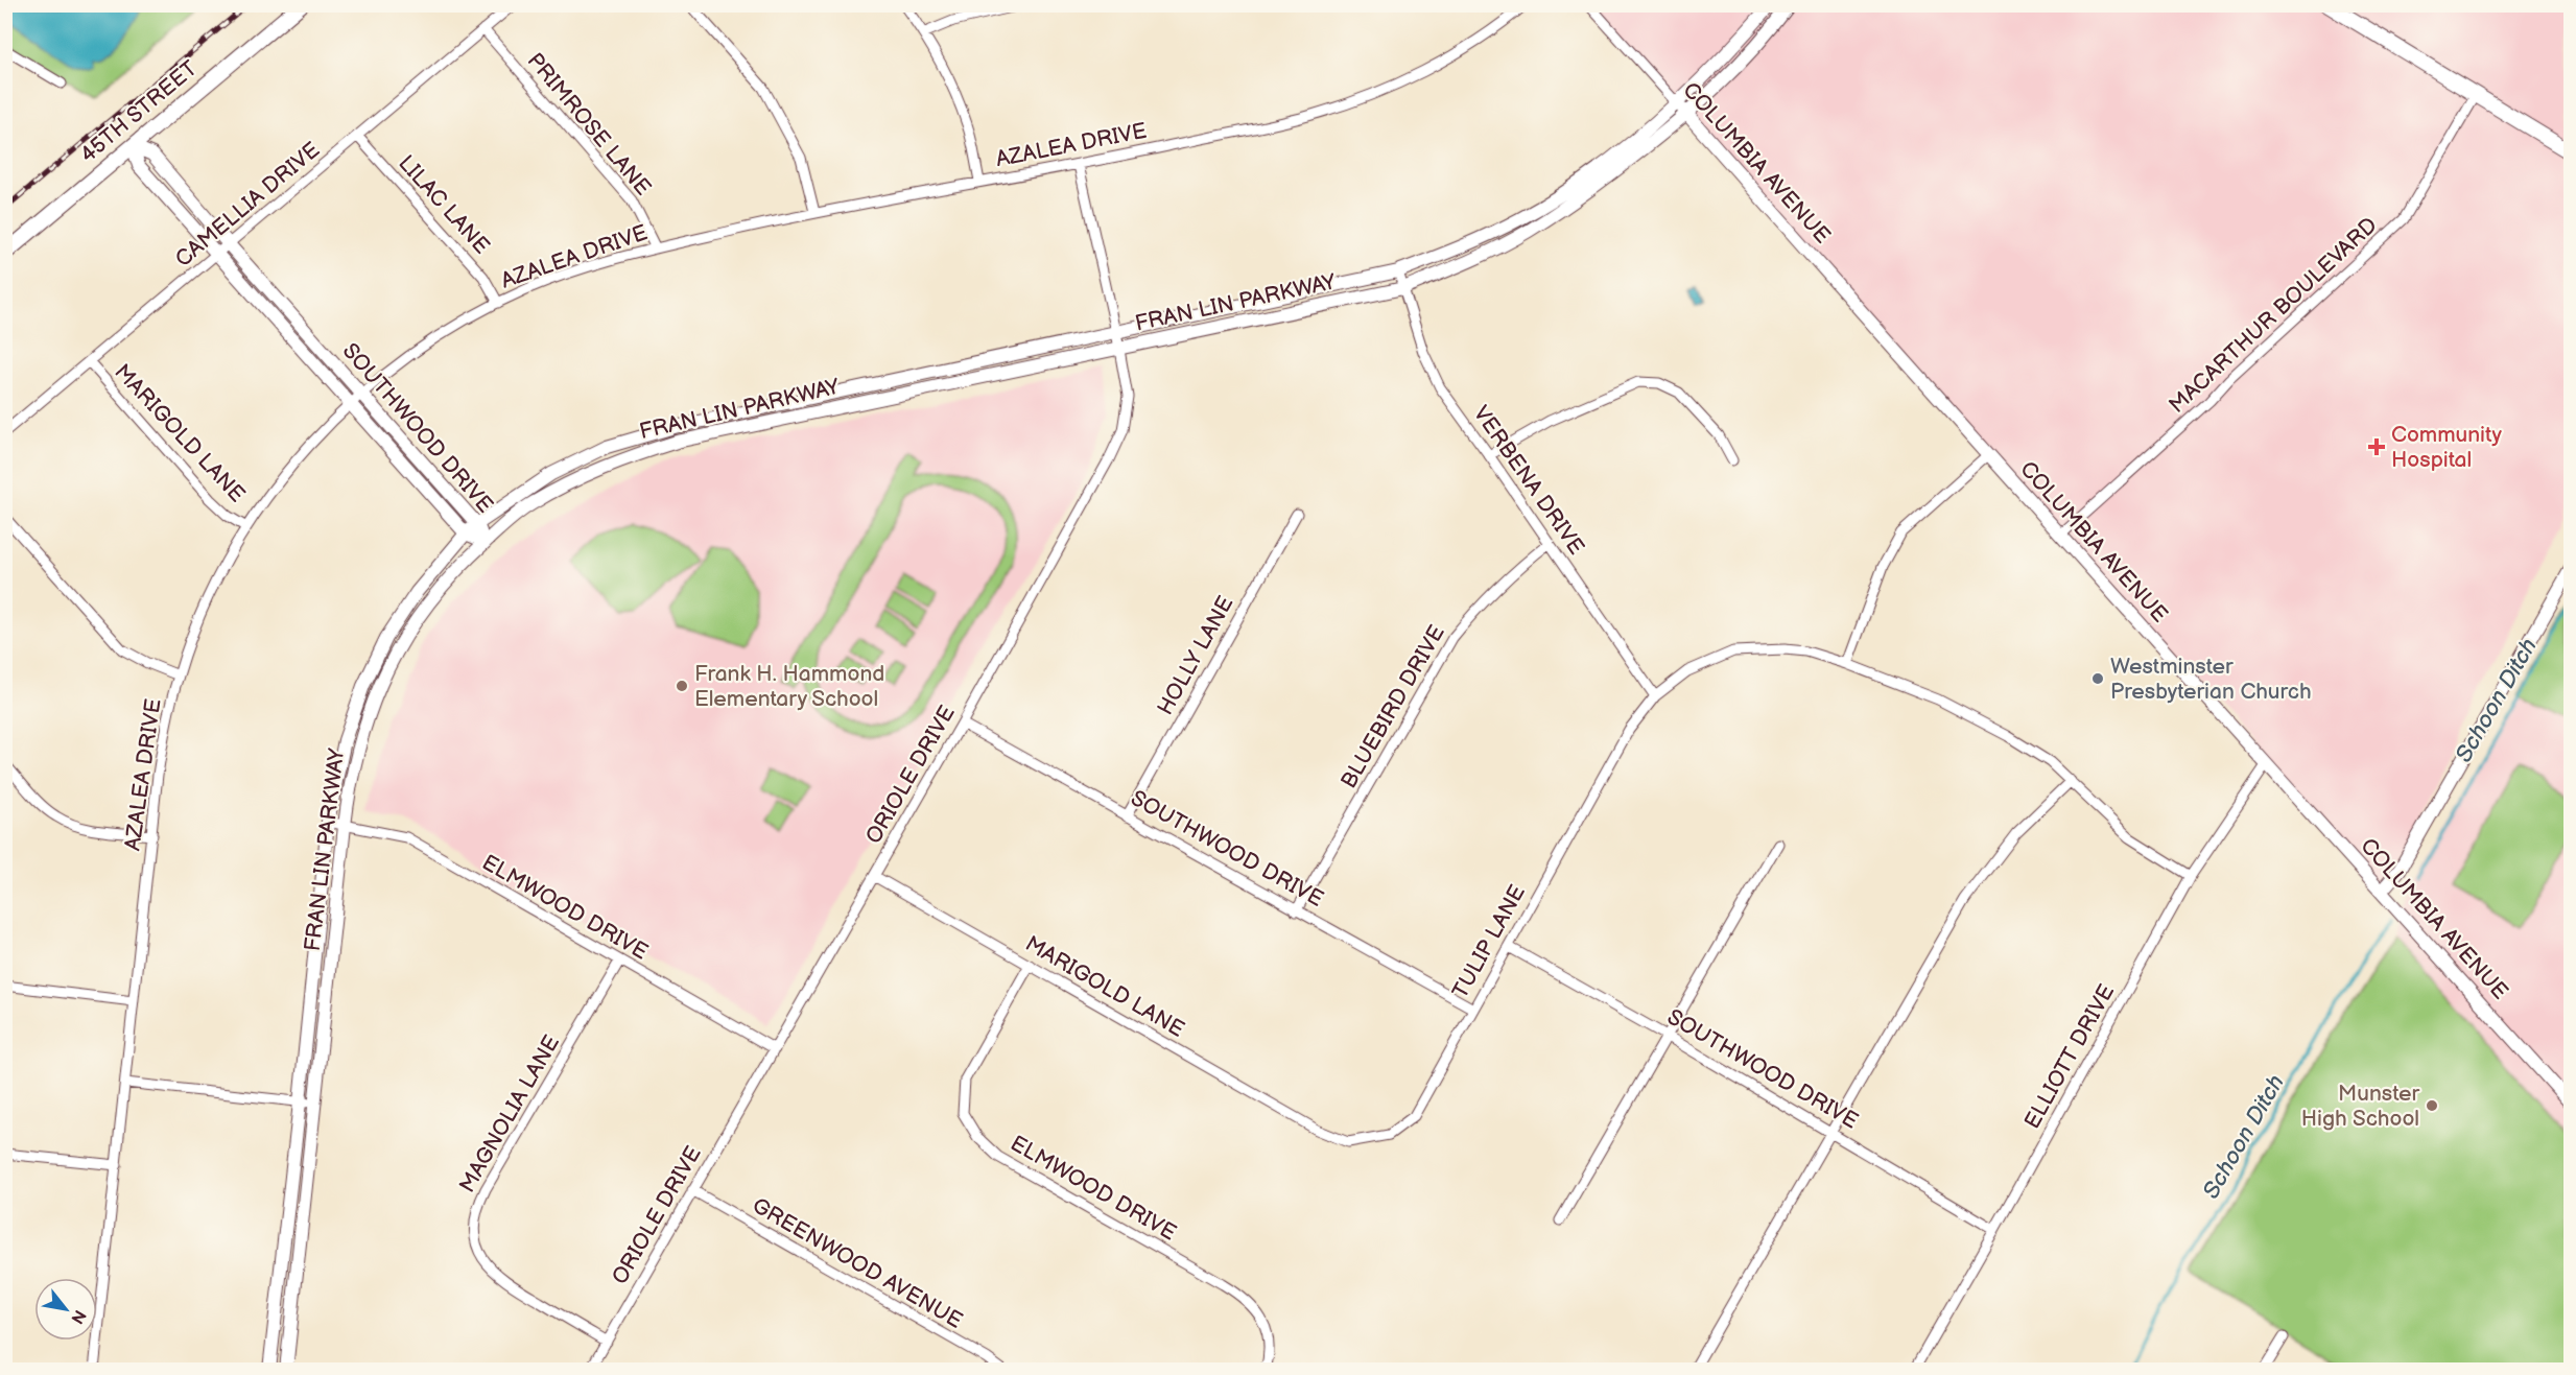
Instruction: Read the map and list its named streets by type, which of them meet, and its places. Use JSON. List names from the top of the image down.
{
  "streets": {
    "main road": ["45TH STREET"],
    "street": [
      "PRIMROSE LANE",
      "AZALEA DRIVE",
      "COLUMBIA AVENUE",
      "CAMELLIA DRIVE",
      "LILAC LANE",
      "FRAN LIN PARKWAY",
      "MACARTHUR BOULEVARD",
      "SOUTHWOOD DRIVE",
      "MARIGOLD LANE",
      "VERBENA DRIVE",
      "HOLLY LANE",
      "BLUEBIRD DRIVE",
      "ORIOLE DRIVE",
      "ELMWOOD DRIVE",
      "TULIP LANE",
      "ELLIOTT DRIVE",
      "MAGNOLIA LANE",
      "GREENWOOD AVENUE"
    ]
  },
  "crossings": [
    ["45TH STREET", "SOUTHWOOD DRIVE"],
    ["PRIMROSE LANE", "AZALEA DRIVE"],
    ["PRIMROSE LANE", "CAMELLIA DRIVE"],
    ["AZALEA DRIVE", "LILAC LANE"],
    ["AZALEA DRIVE", "SOUTHWOOD DRIVE"],
    ["AZALEA DRIVE", "MARIGOLD LANE"],
    ["AZALEA DRIVE", "ORIOLE DRIVE"],
    ["COLUMBIA AVENUE", "FRAN LIN PARKWAY"],
    ["COLUMBIA AVENUE", "MACARTHUR BOULEVARD"],
    ["COLUMBIA AVENUE", "ELLIOTT DRIVE"],
    ["CAMELLIA DRIVE", "LILAC LANE"],
    ["CAMELLIA DRIVE", "SOUTHWOOD DRIVE"],
    ["CAMELLIA DRIVE", "MARIGOLD LANE"],
    ["FRAN LIN PARKWAY", "SOUTHWOOD DRIVE"],
    ["FRAN LIN PARKWAY", "VERBENA DRIVE"],
    ["FRAN LIN PARKWAY", "ORIOLE DRIVE"],
    ["FRAN LIN PARKWAY", "ELMWOOD DRIVE"],
    ["SOUTHWOOD DRIVE", "HOLLY LANE"],
    ["SOUTHWOOD DRIVE", "BLUEBIRD DRIVE"],
    ["SOUTHWOOD DRIVE", "ORIOLE DRIVE"],
    ["SOUTHWOOD DRIVE", "TULIP LANE"],
    ["SOUTHWOOD DRIVE", "ELLIOTT DRIVE"],
    ["MARIGOLD LANE", "ORIOLE DRIVE"],
    ["MARIGOLD LANE", "ELMWOOD DRIVE"],
    ["MARIGOLD LANE", "TULIP LANE"],
    ["VERBENA DRIVE", "BLUEBIRD DRIVE"],
    ["VERBENA DRIVE", "TULIP LANE"],
    ["ORIOLE DRIVE", "ELMWOOD DRIVE"],
    ["ORIOLE DRIVE", "MAGNOLIA LANE"],
    ["ORIOLE DRIVE", "GREENWOOD AVENUE"],
    ["ELMWOOD DRIVE", "MAGNOLIA LANE"],
    ["TULIP LANE", "ELLIOTT DRIVE"]
  ],
  "water": ["Schoon Ditch"],
  "places": {
    "health": ["Community Hospital"],
    "other": ["Westminster Presbyterian Church", "Frank H. Hammond Elementary School", "Munster High School"]
  },
  "north": "bottom right"
}
